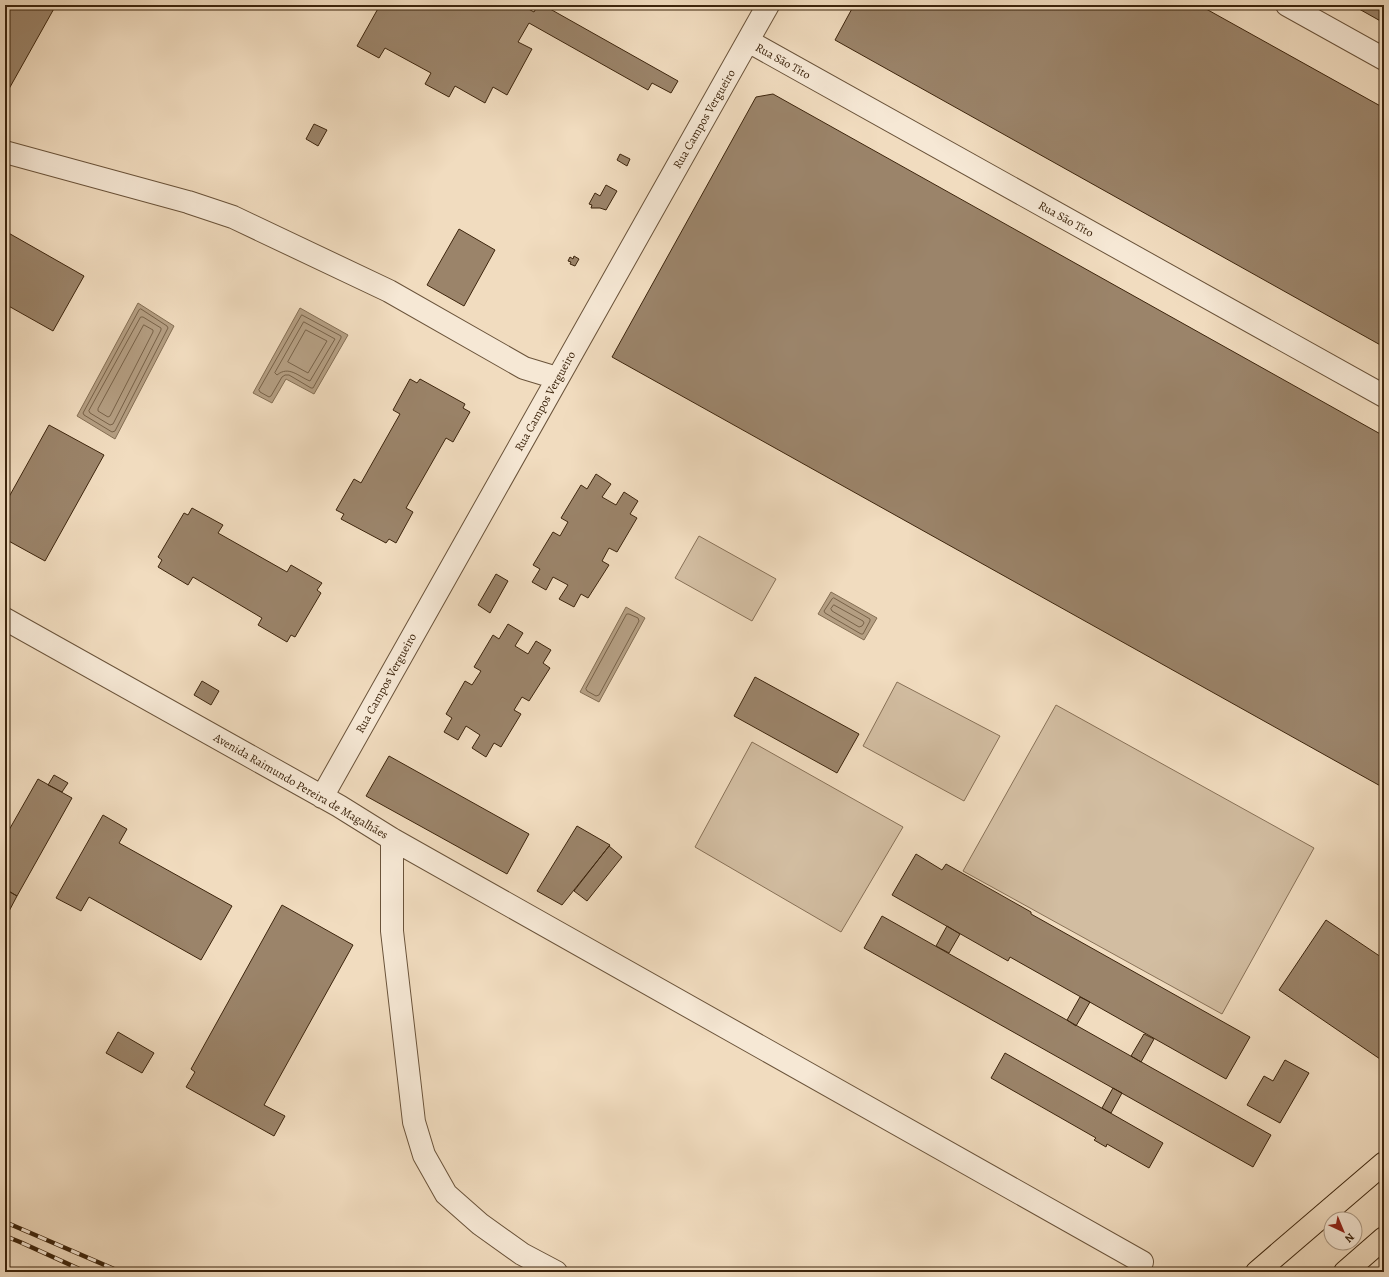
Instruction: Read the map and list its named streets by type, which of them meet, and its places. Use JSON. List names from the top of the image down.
{
  "streets": {
    "street": ["Rua São Tito", "Rua Campos Vergueiro", "Avenida Raimundo Pereira de Magalhães"]
  },
  "crossings": [
    ["Rua São Tito", "Rua Campos Vergueiro"],
    ["Rua Campos Vergueiro", "Avenida Raimundo Pereira de Magalhães"]
  ],
  "north": "bottom right"
}
